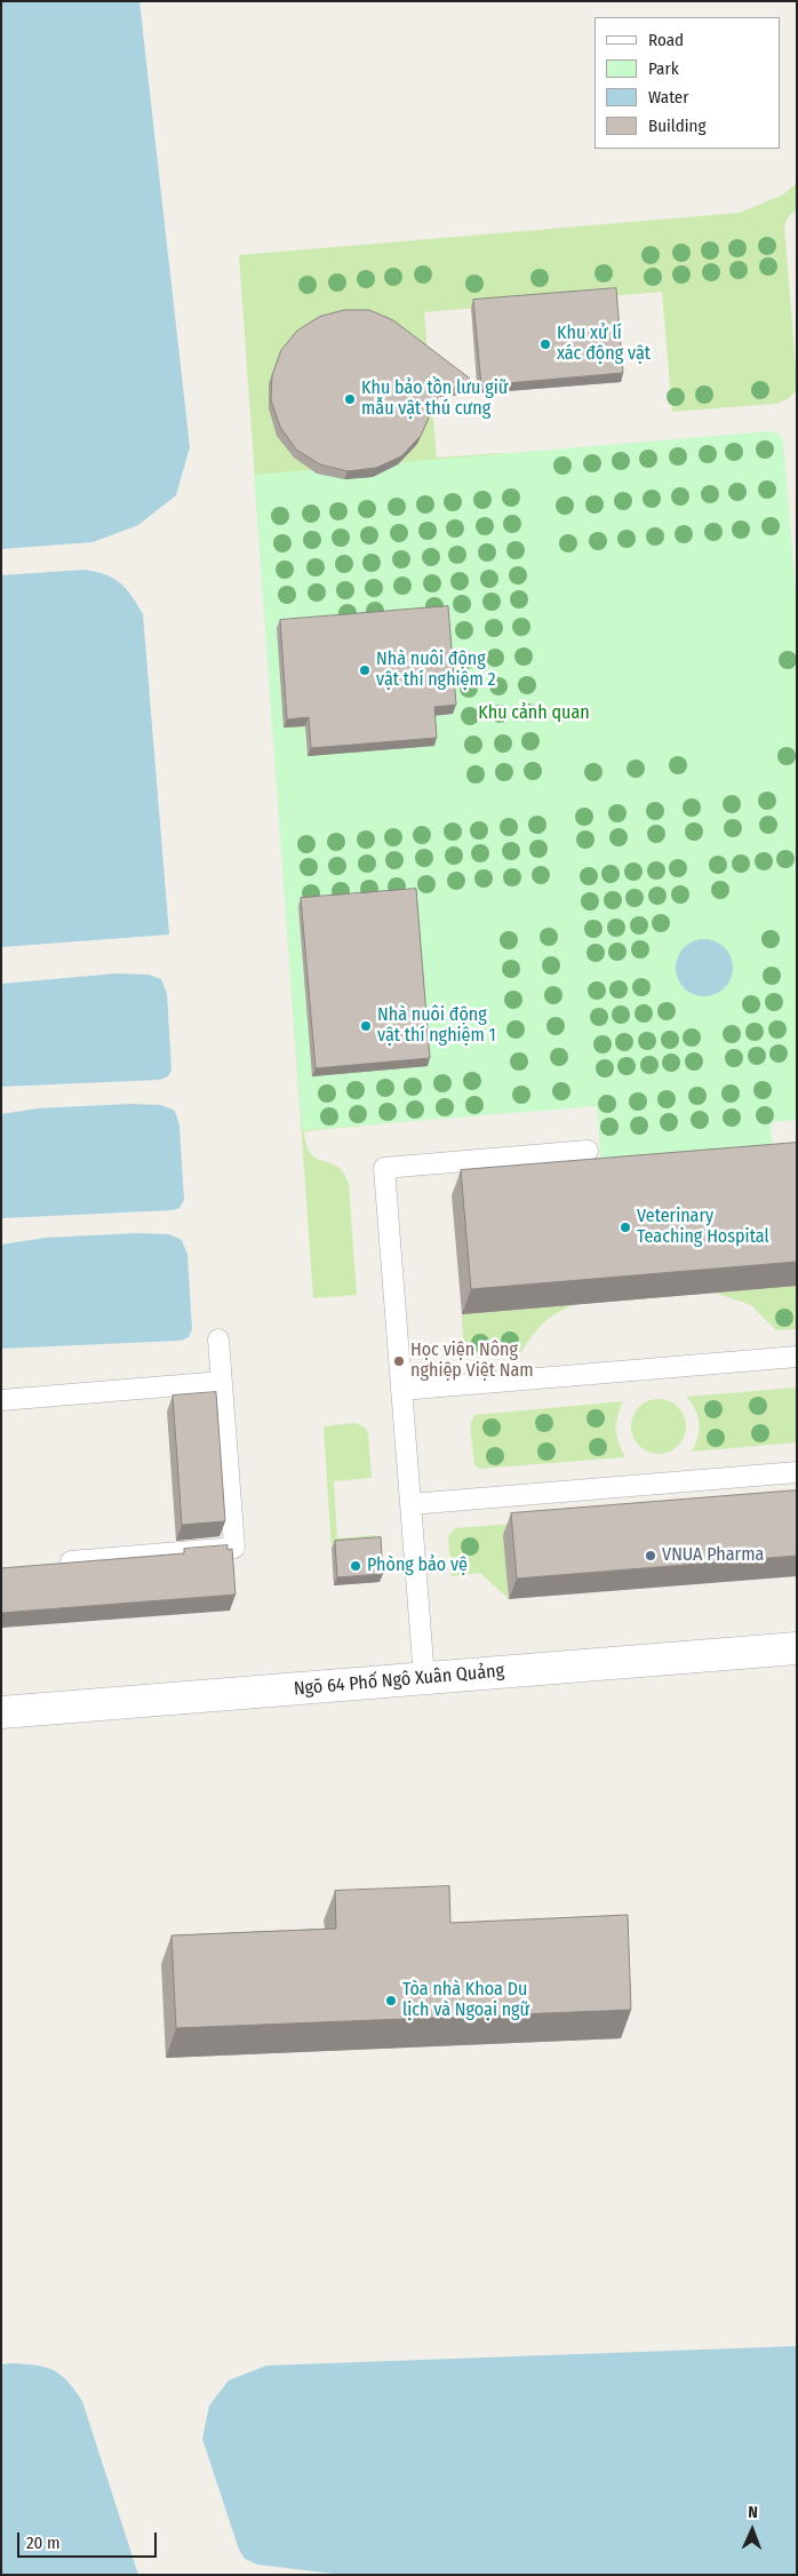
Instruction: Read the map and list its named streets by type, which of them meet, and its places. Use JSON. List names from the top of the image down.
{
  "streets": {
    "street": ["Ngõ 64 Phố Ngô Xuân Quảng"]
  },
  "parks": ["Khu cảnh quan"],
  "places": [
    "Khu xử lí xác động vật",
    "Khu bảo tồn lưu giữ mẫu vật thú cưng",
    "Nhà nuôi động vật thí nghiệm 2",
    "Nhà nuôi động vật thí nghiệm 1",
    "Veterinary Teaching Hospital",
    "Học viện Nông nghiệp Việt Nam",
    "VNUA Pharma",
    "Phòng bảo vệ",
    "Tòa nhà Khoa Du lịch và Ngoại ngữ"
  ],
  "legend": [
    "Road",
    "Park",
    "Water",
    "Building"
  ],
  "scale_bar": "20 m",
  "north": "top"
}
